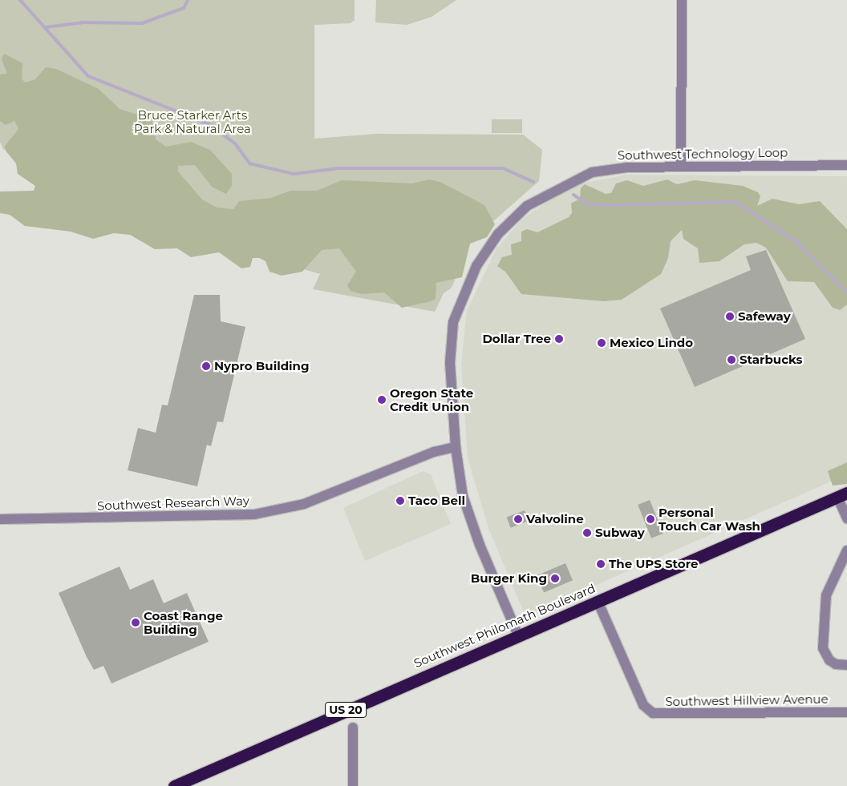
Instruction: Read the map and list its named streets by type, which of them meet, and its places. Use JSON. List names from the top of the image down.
{
  "streets": {
    "highway": ["Southwest Philomath Boulevard", "US 20"],
    "street": ["Southwest Technology Loop", "Southwest Research Way", "Southwest Hillview Avenue"]
  },
  "crossings": [
    ["Southwest Technology Loop", "Southwest Research Way"],
    ["Southwest Technology Loop", "Southwest Philomath Boulevard"],
    ["Southwest Philomath Boulevard", "Southwest Hillview Avenue"]
  ],
  "parks": ["Bruce Starker Arts Park & Natural Area"],
  "places": [
    "Safeway",
    "Dollar Tree",
    "Mexico Lindo",
    "Starbucks",
    "Nypro Building",
    "Oregon State Credit Union",
    "Taco Bell",
    "Valvoline",
    "Personal Touch Car Wash",
    "Subway",
    "The UPS Store",
    "Burger King",
    "Coast Range Building"
  ]
}
